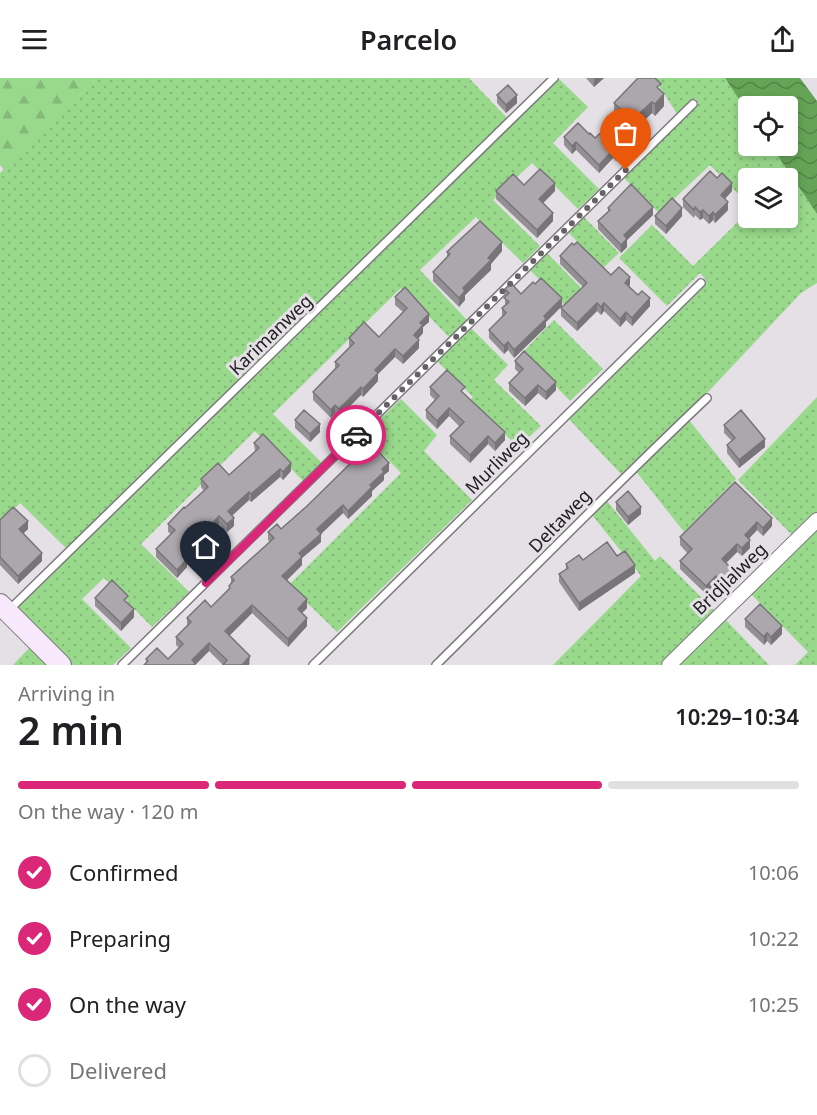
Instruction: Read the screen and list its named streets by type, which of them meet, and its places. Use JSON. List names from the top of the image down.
{
  "streets": {
    "street": ["Bridjlalweg"],
    "lane": ["Karimanweg", "Murliweg", "Deltaweg"]
  },
  "page": {
    "header": "Parcelo",
    "heading": ["2 min", "Arriving in", "10:29–10:34"],
    "bar": "On the way · 120 m",
    "list": [
      ["Confirmed", "10:06"],
      ["Preparing", "10:22"],
      ["On the way", "10:25"],
      "Delivered"
    ]
  }
}
